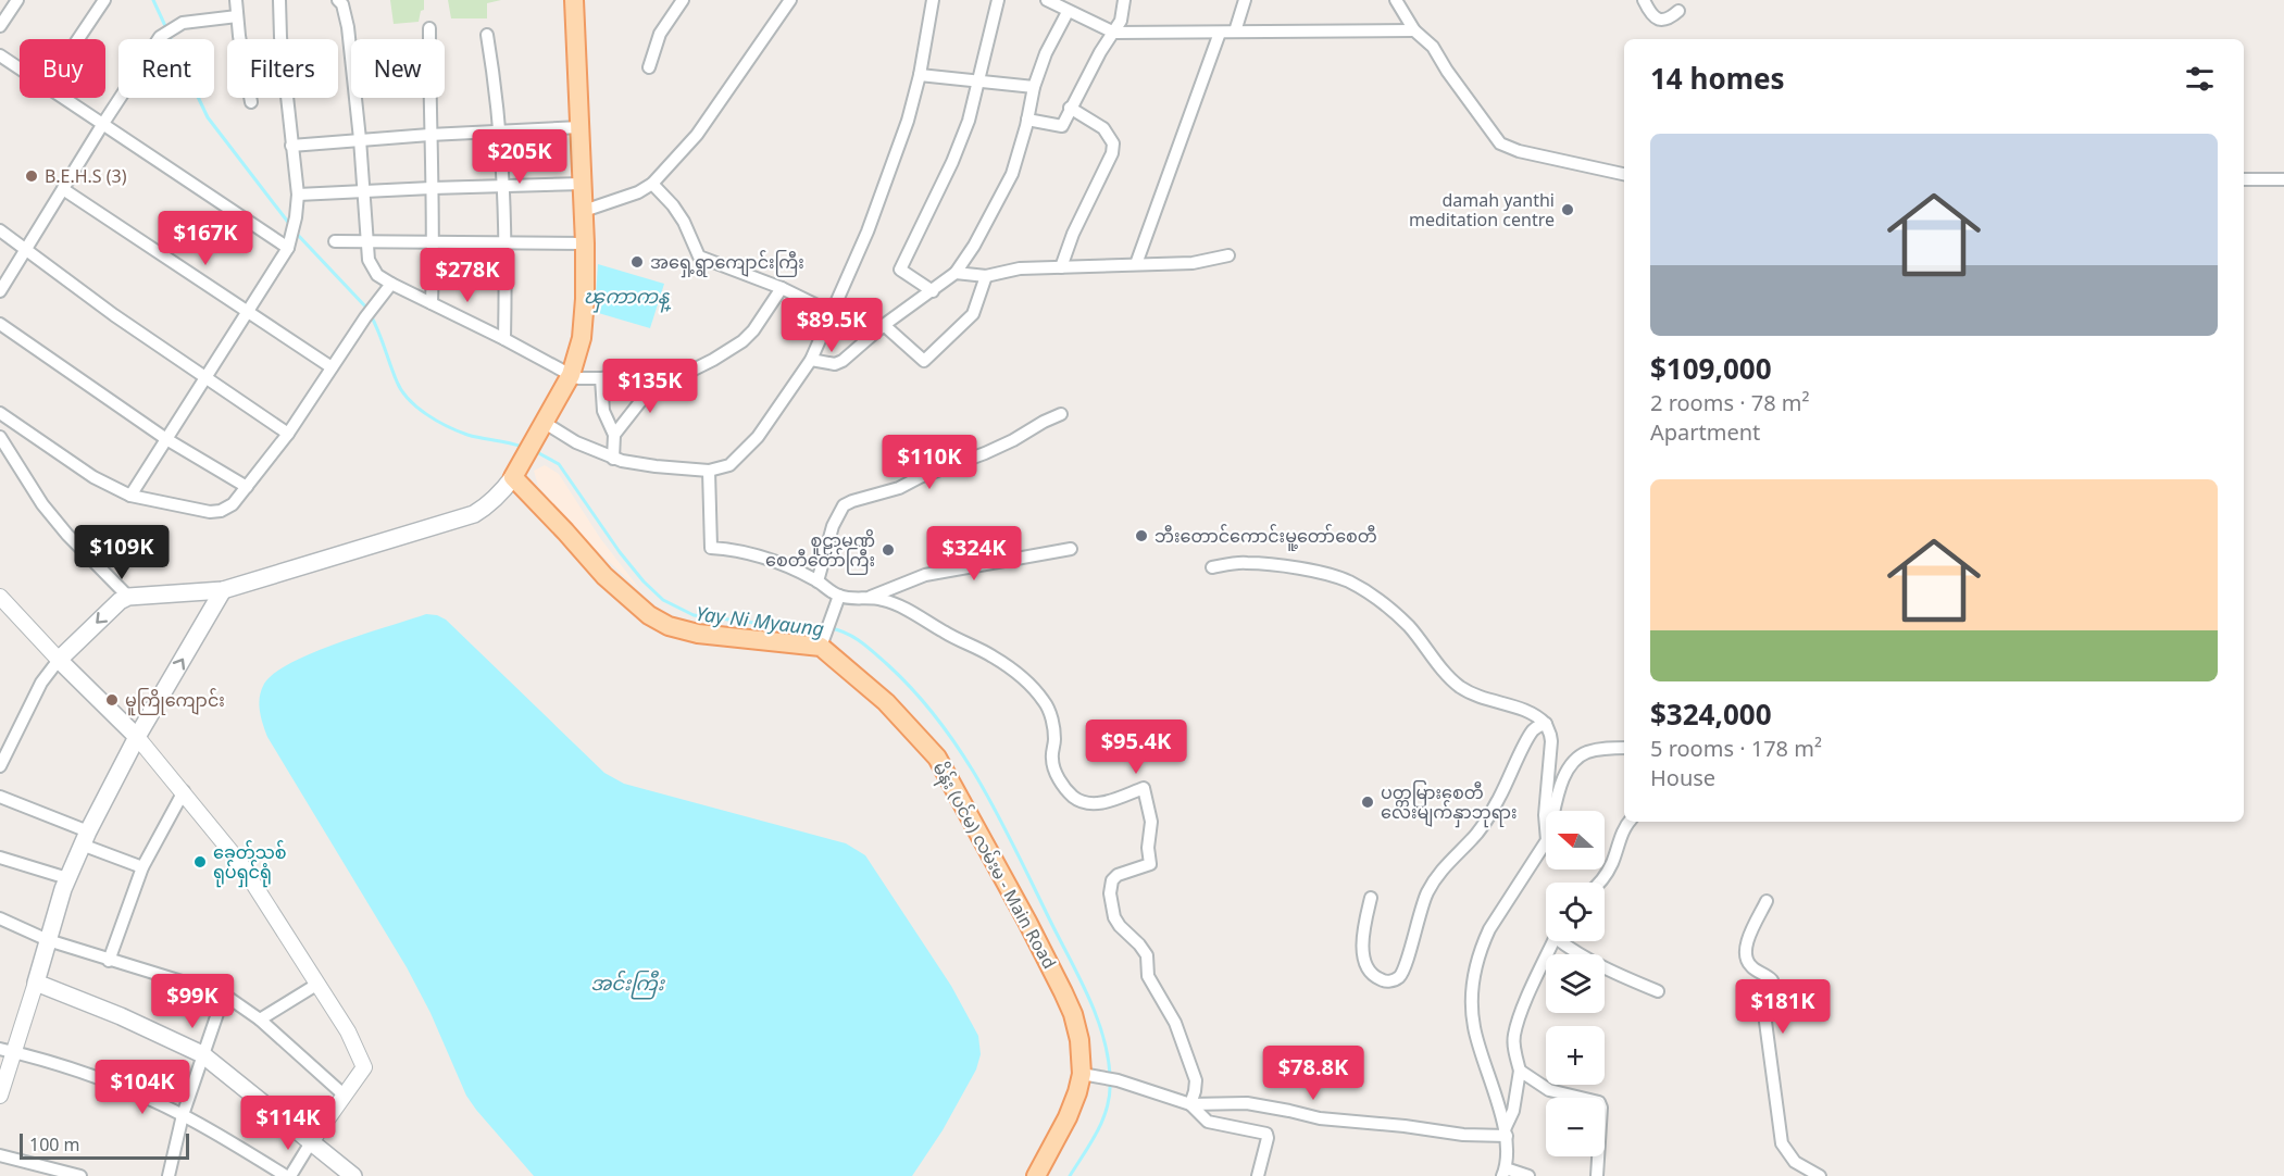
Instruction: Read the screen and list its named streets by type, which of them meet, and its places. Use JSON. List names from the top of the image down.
{
  "streets": {
    "main road": ["မိန်း (ပင်မ) လမ်းမ - Main Road"]
  },
  "water": ["ၾကာကန္", "Yay Ni Myaung", "အင်းကြီး"],
  "places": [
    "B.E.H.S (3)",
    "damah yanthi meditation centre",
    "အရှေ့ရွာကျောင်းကြီး",
    "ဘီးတောင်ကောင်းမူ့တော်စေတီ",
    "စူဠာမဏိ စေတီတော်ကြီး",
    "မူကြိုကျောင်း",
    "ပတ္တမြား‌စေတီ‌ လေးမျက်နှာဘုရား",
    "ခေတ်သစ် ရုပ်‌ရှင်ရုံ"
  ],
  "scale_bar": "100 m",
  "north": "left",
  "page": {
    "chip": [
      "Buy",
      "Rent",
      "Filters",
      "New"
    ],
    "heading": "14 homes",
    "list": [
      {
        "name": "$109,000",
        "note": "2 rooms · 78 m² · Apartment"
      },
      {
        "name": "$324,000",
        "note": "5 rooms · 178 m² · House"
      }
    ],
    "price": [
      "$205K",
      "$167K",
      "$278K",
      "$89.5K",
      "$135K",
      "$110K",
      "$109K",
      "$324K",
      "$95.4K",
      "$99K",
      "$181K",
      "$78.8K",
      "$104K",
      "$114K"
    ],
    "map_buttons": ["+", "−"],
    "scale": "100 m"
  }
}
